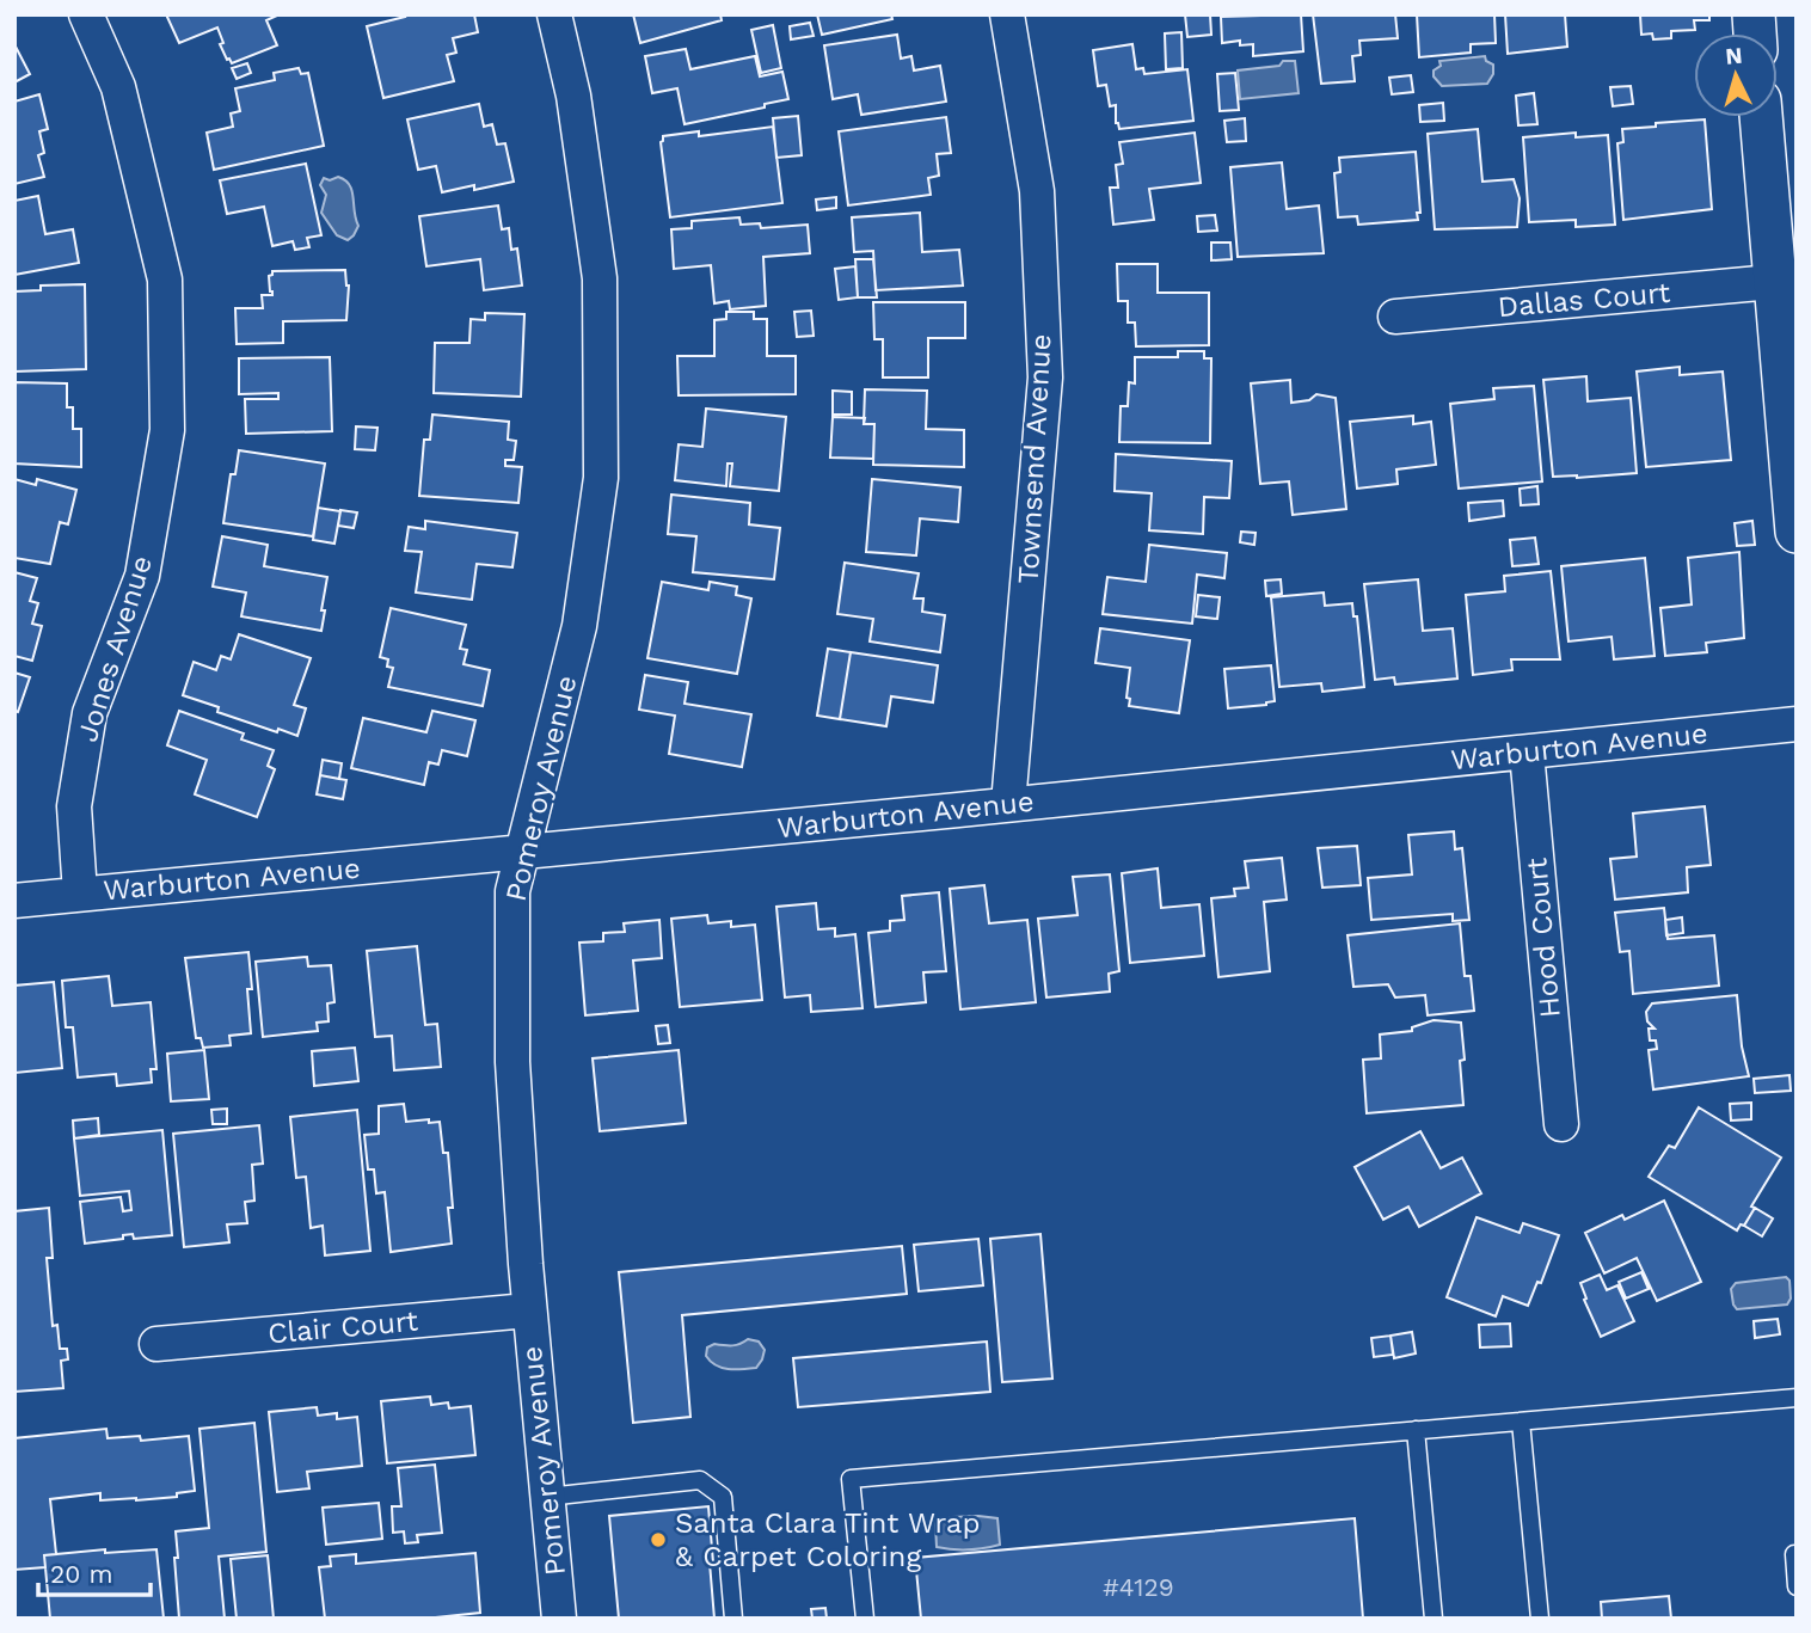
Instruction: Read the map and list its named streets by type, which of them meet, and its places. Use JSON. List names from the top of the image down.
{
  "streets": {
    "street": [
      "Dallas Court",
      "Townsend Avenue",
      "Jones Avenue",
      "Warburton Avenue",
      "Pomeroy Avenue",
      "Hood Court",
      "Clair Court"
    ]
  },
  "crossings": [
    ["Townsend Avenue", "Warburton Avenue"],
    ["Jones Avenue", "Warburton Avenue"],
    ["Warburton Avenue", "Pomeroy Avenue"],
    ["Warburton Avenue", "Hood Court"],
    ["Pomeroy Avenue", "Clair Court"]
  ],
  "places": ["Santa Clara Tint Wrap & Carpet Coloring"],
  "house_numbers": ["#4129"],
  "scale_bar": "20 m",
  "north": "top"
}
